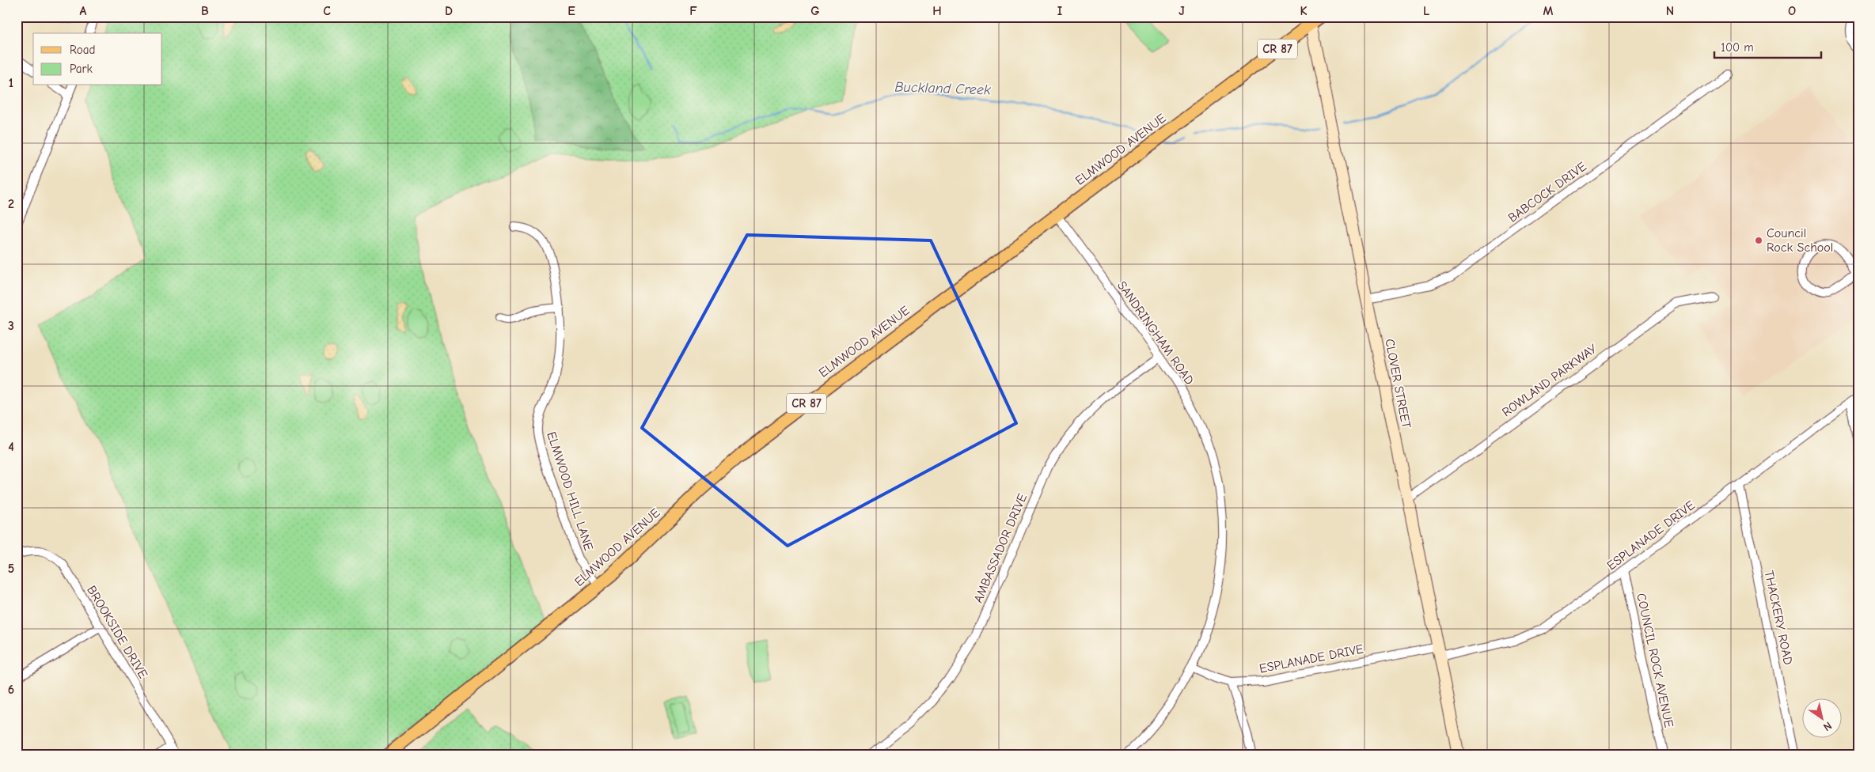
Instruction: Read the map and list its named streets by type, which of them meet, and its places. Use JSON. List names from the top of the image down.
{
  "streets": {
    "main road": ["CR 87", "ELMWOOD AVENUE", "CLOVER STREET"],
    "street": [
      "BABCOCK DRIVE",
      "SANDRINGHAM ROAD",
      "ROWLAND PARKWAY",
      "ELMWOOD HILL LANE",
      "ESPLANADE DRIVE",
      "AMBASSADOR DRIVE",
      "THACKERY ROAD",
      "BROOKSIDE DRIVE",
      "COUNCIL ROCK AVENUE"
    ]
  },
  "crossings": [
    ["ELMWOOD AVENUE", "SANDRINGHAM ROAD"],
    ["ELMWOOD AVENUE", "CLOVER STREET"],
    ["ELMWOOD AVENUE", "ELMWOOD HILL LANE"],
    ["BABCOCK DRIVE", "CLOVER STREET"],
    ["SANDRINGHAM ROAD", "ESPLANADE DRIVE"],
    ["SANDRINGHAM ROAD", "AMBASSADOR DRIVE"],
    ["ROWLAND PARKWAY", "CLOVER STREET"],
    ["CLOVER STREET", "ESPLANADE DRIVE"],
    ["ESPLANADE DRIVE", "THACKERY ROAD"],
    ["ESPLANADE DRIVE", "COUNCIL ROCK AVENUE"]
  ],
  "water": ["Buckland Creek"],
  "places": ["Council Rock School"],
  "legend": ["Road", "Park"],
  "scale_bar": "100 m",
  "north": "bottom right",
  "grid": {
    "columns": [
      "A",
      "B",
      "C",
      "D",
      "E",
      "F",
      "G",
      "H",
      "I",
      "J",
      "K",
      "L",
      "M",
      "N",
      "O"
    ],
    "rows": [
      "1",
      "2",
      "3",
      "4",
      "5",
      "6"
    ]
  }
}
